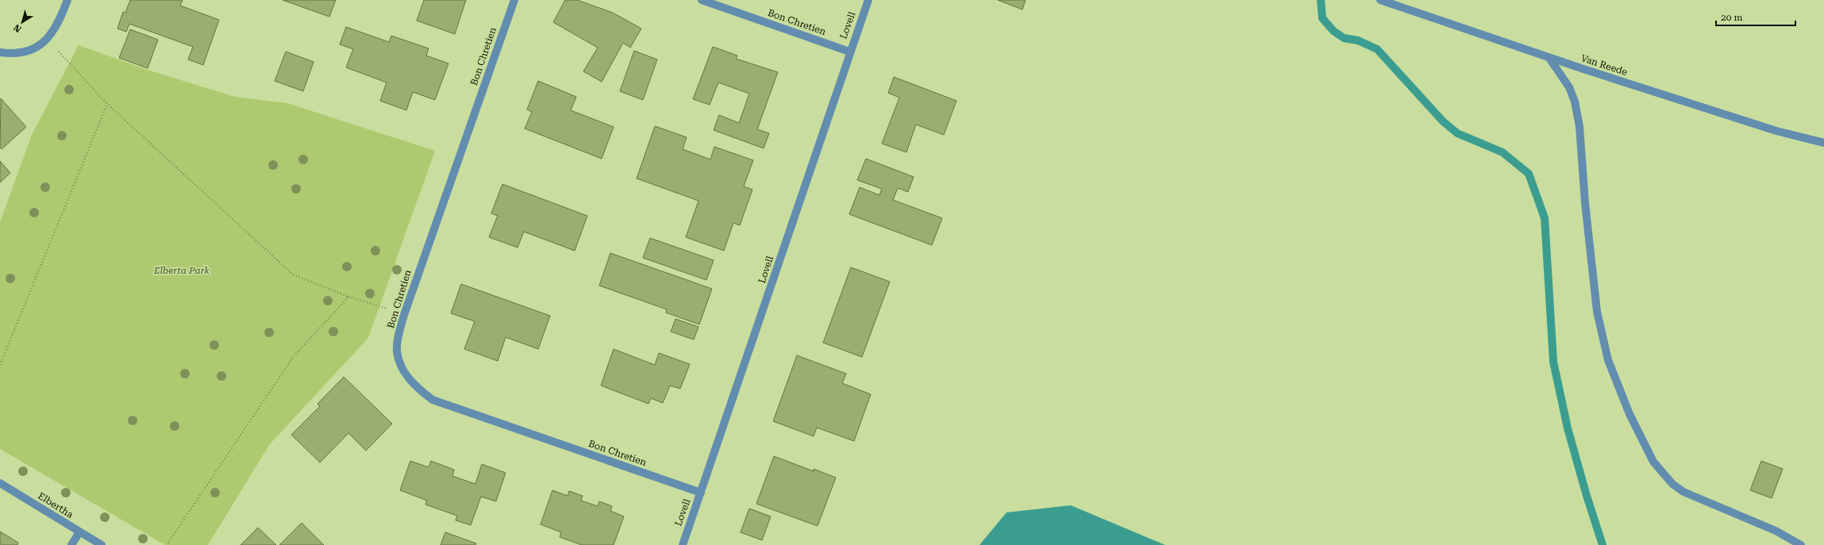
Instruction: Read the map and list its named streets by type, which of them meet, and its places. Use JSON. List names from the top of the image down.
{
  "streets": {
    "street": [
      "Bon Chretien",
      "Lovell",
      "Van Reede",
      "Elbertha"
    ]
  },
  "crossings": [
    ["Bon Chretien", "Lovell"]
  ],
  "parks": ["Elberta Park"],
  "scale_bar": "20 m",
  "north": "bottom left"
}
